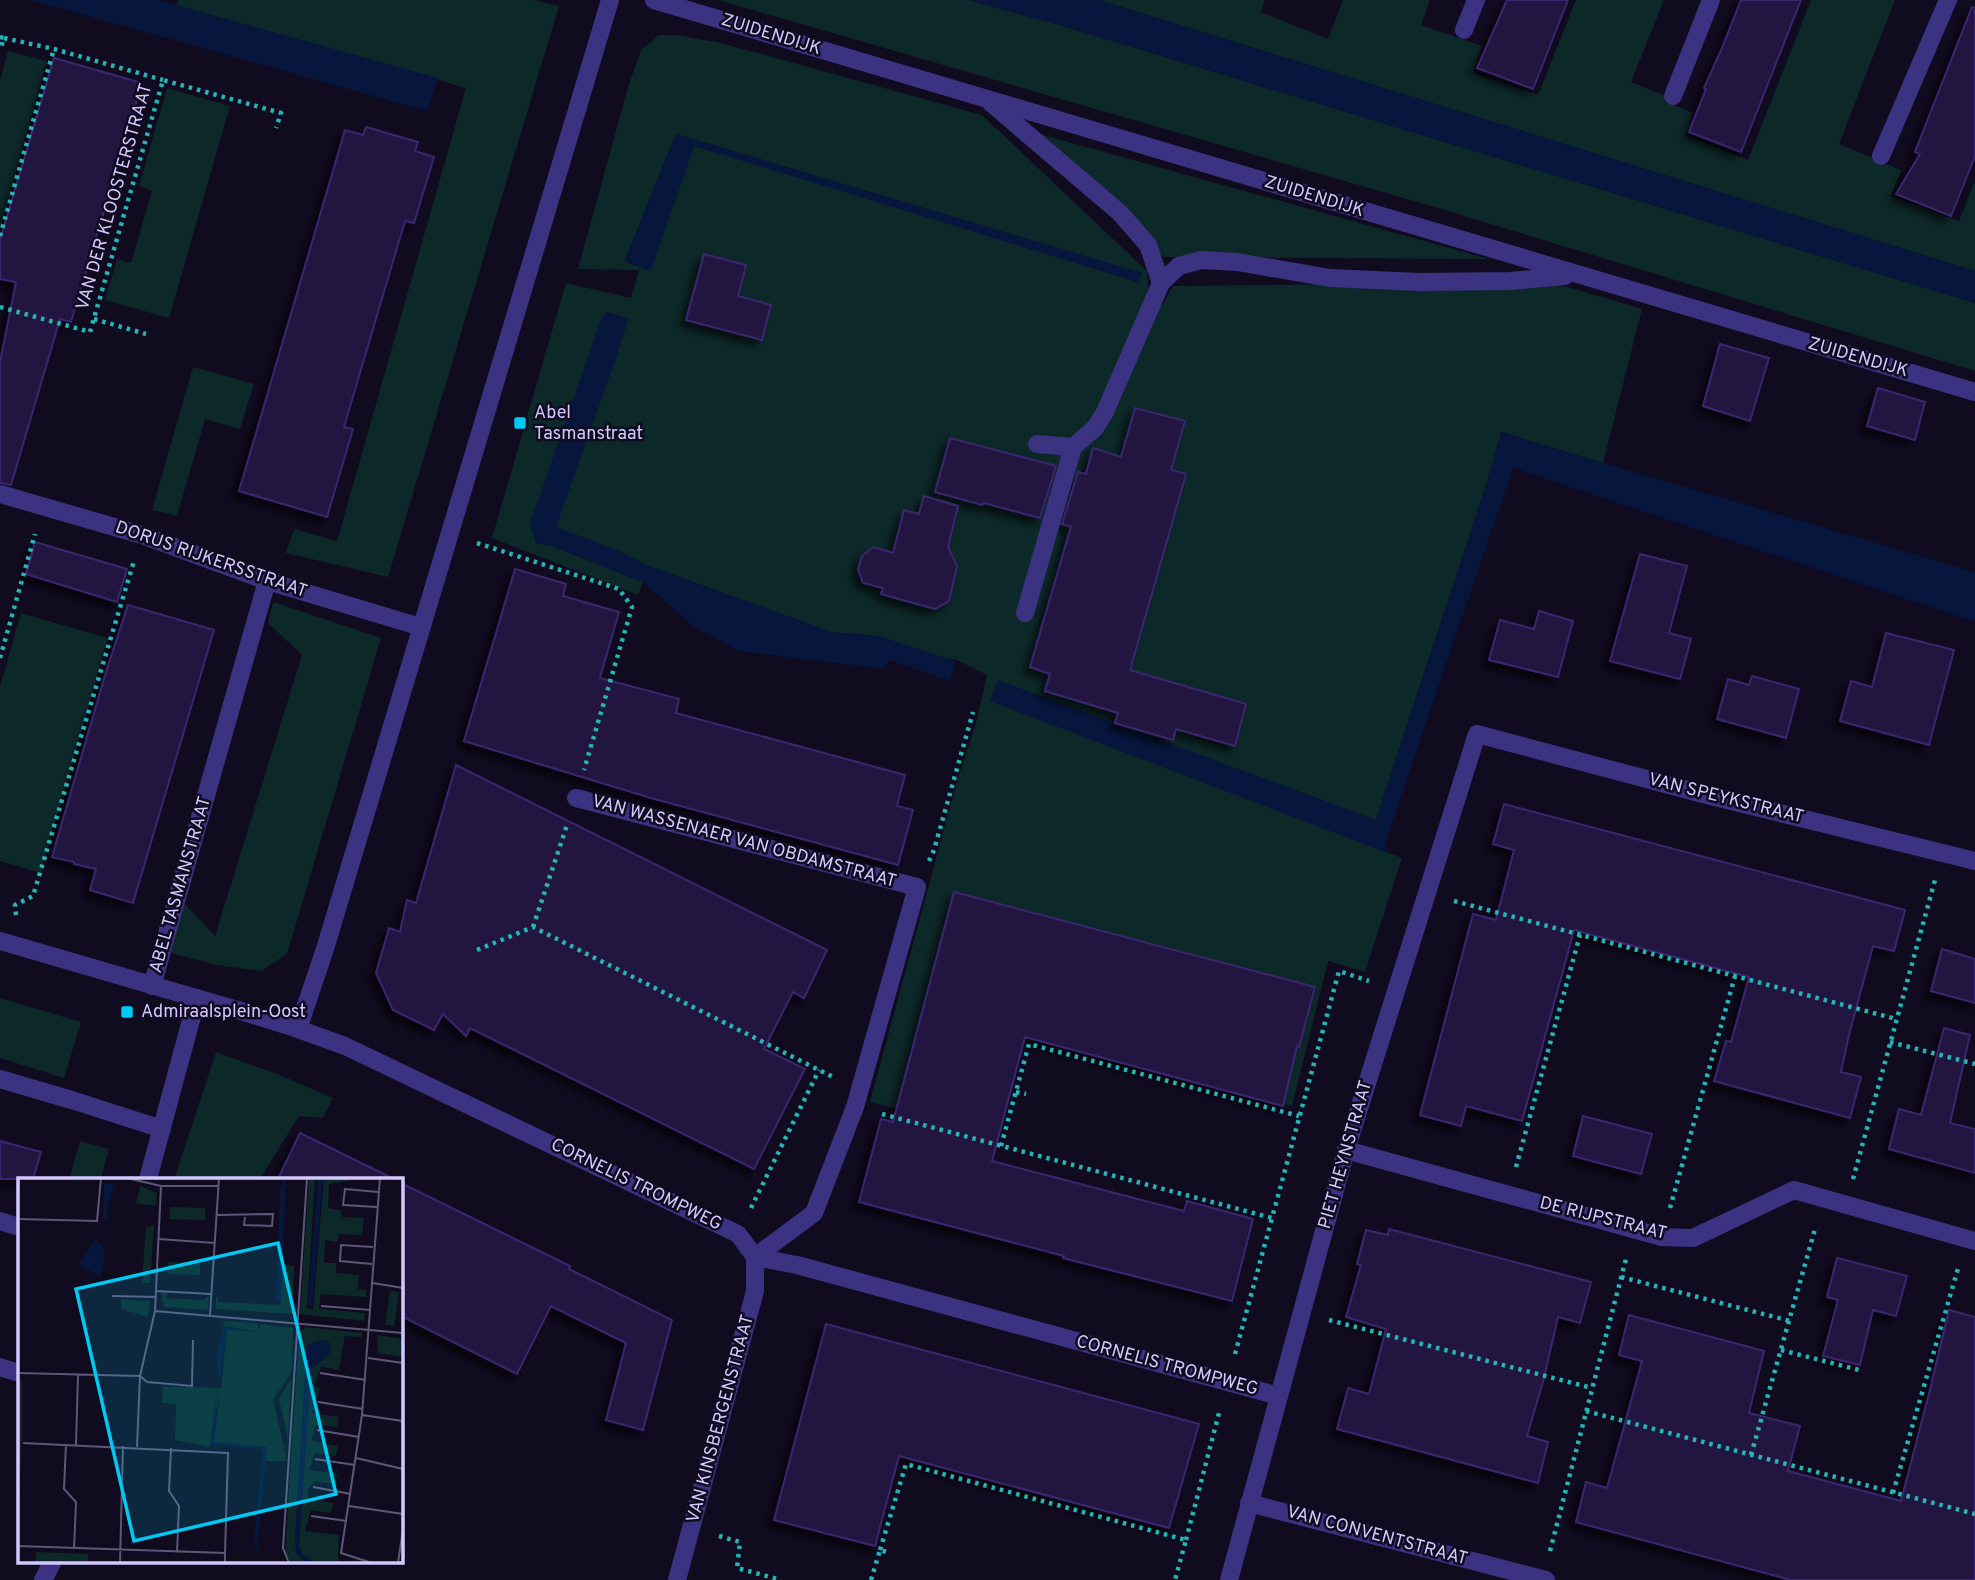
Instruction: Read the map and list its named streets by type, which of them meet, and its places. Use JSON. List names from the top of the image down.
{
  "streets": {
    "street": [
      "ZUIDENDIJK",
      "DORUS RIJKERSSTRAAT",
      "VAN SPEYKSTRAAT",
      "VAN WASSENAER VAN OBDAMSTRAAT",
      "ABEL TASMANSTRAAT",
      "PIET HEYNSTRAAT",
      "CORNELIS TROMPWEG",
      "DE RIJPSTRAAT",
      "VAN KINSBERGENSTRAAT",
      "VAN CONVENTSTRAAT"
    ],
    "path": ["VAN DER KLOOSTERSTRAAT"]
  },
  "crossings": [
    ["DORUS RIJKERSSTRAAT", "ABEL TASMANSTRAAT"],
    ["VAN SPEYKSTRAAT", "PIET HEYNSTRAAT"],
    ["VAN WASSENAER VAN OBDAMSTRAAT", "CORNELIS TROMPWEG"],
    ["VAN WASSENAER VAN OBDAMSTRAAT", "VAN KINSBERGENSTRAAT"],
    ["ABEL TASMANSTRAAT", "CORNELIS TROMPWEG"],
    ["PIET HEYNSTRAAT", "CORNELIS TROMPWEG"],
    ["PIET HEYNSTRAAT", "DE RIJPSTRAAT"],
    ["PIET HEYNSTRAAT", "VAN CONVENTSTRAAT"],
    ["CORNELIS TROMPWEG", "VAN KINSBERGENSTRAAT"]
  ],
  "places": {
    "transit": ["Abel Tasmanstraat", "Admiraalsplein-Oost"]
  }
}
